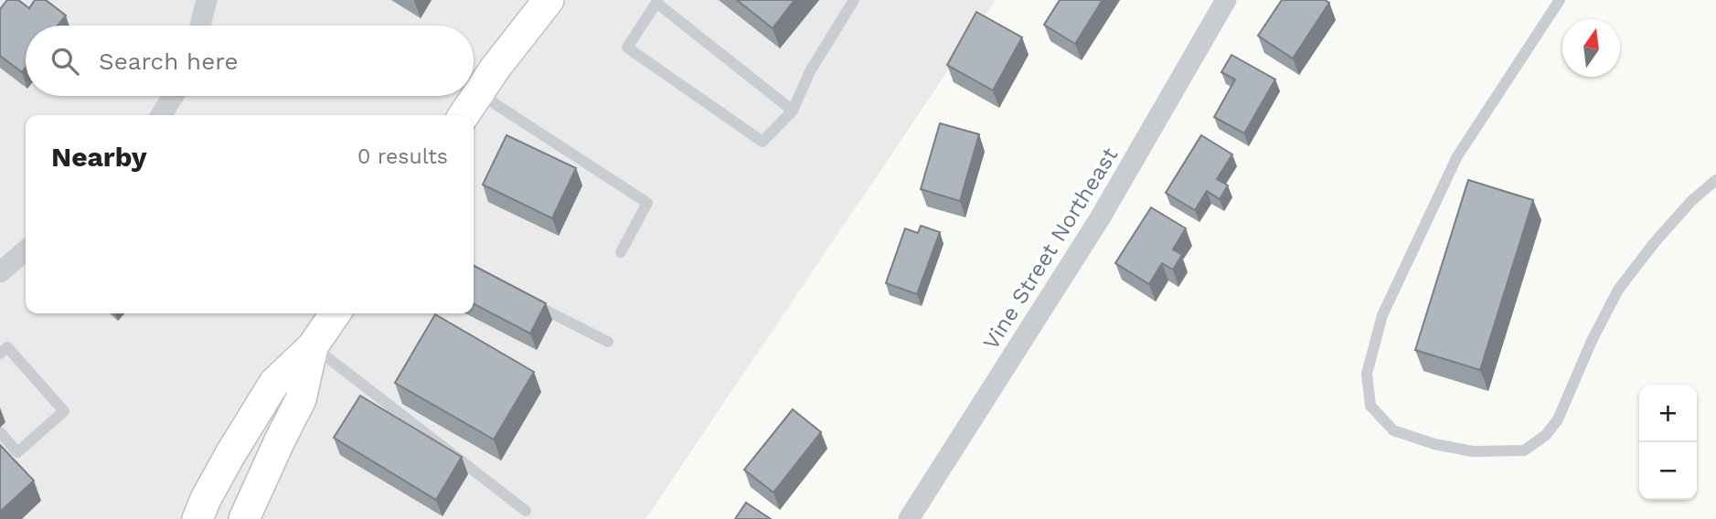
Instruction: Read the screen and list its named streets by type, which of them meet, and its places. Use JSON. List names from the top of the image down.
{
  "streets": {
    "street": ["Vine Street Northeast"]
  },
  "north": "top",
  "page": {
    "search": "Search here",
    "heading": ["Nearby", "0 results"],
    "map_buttons": ["+", "−"]
  }
}
